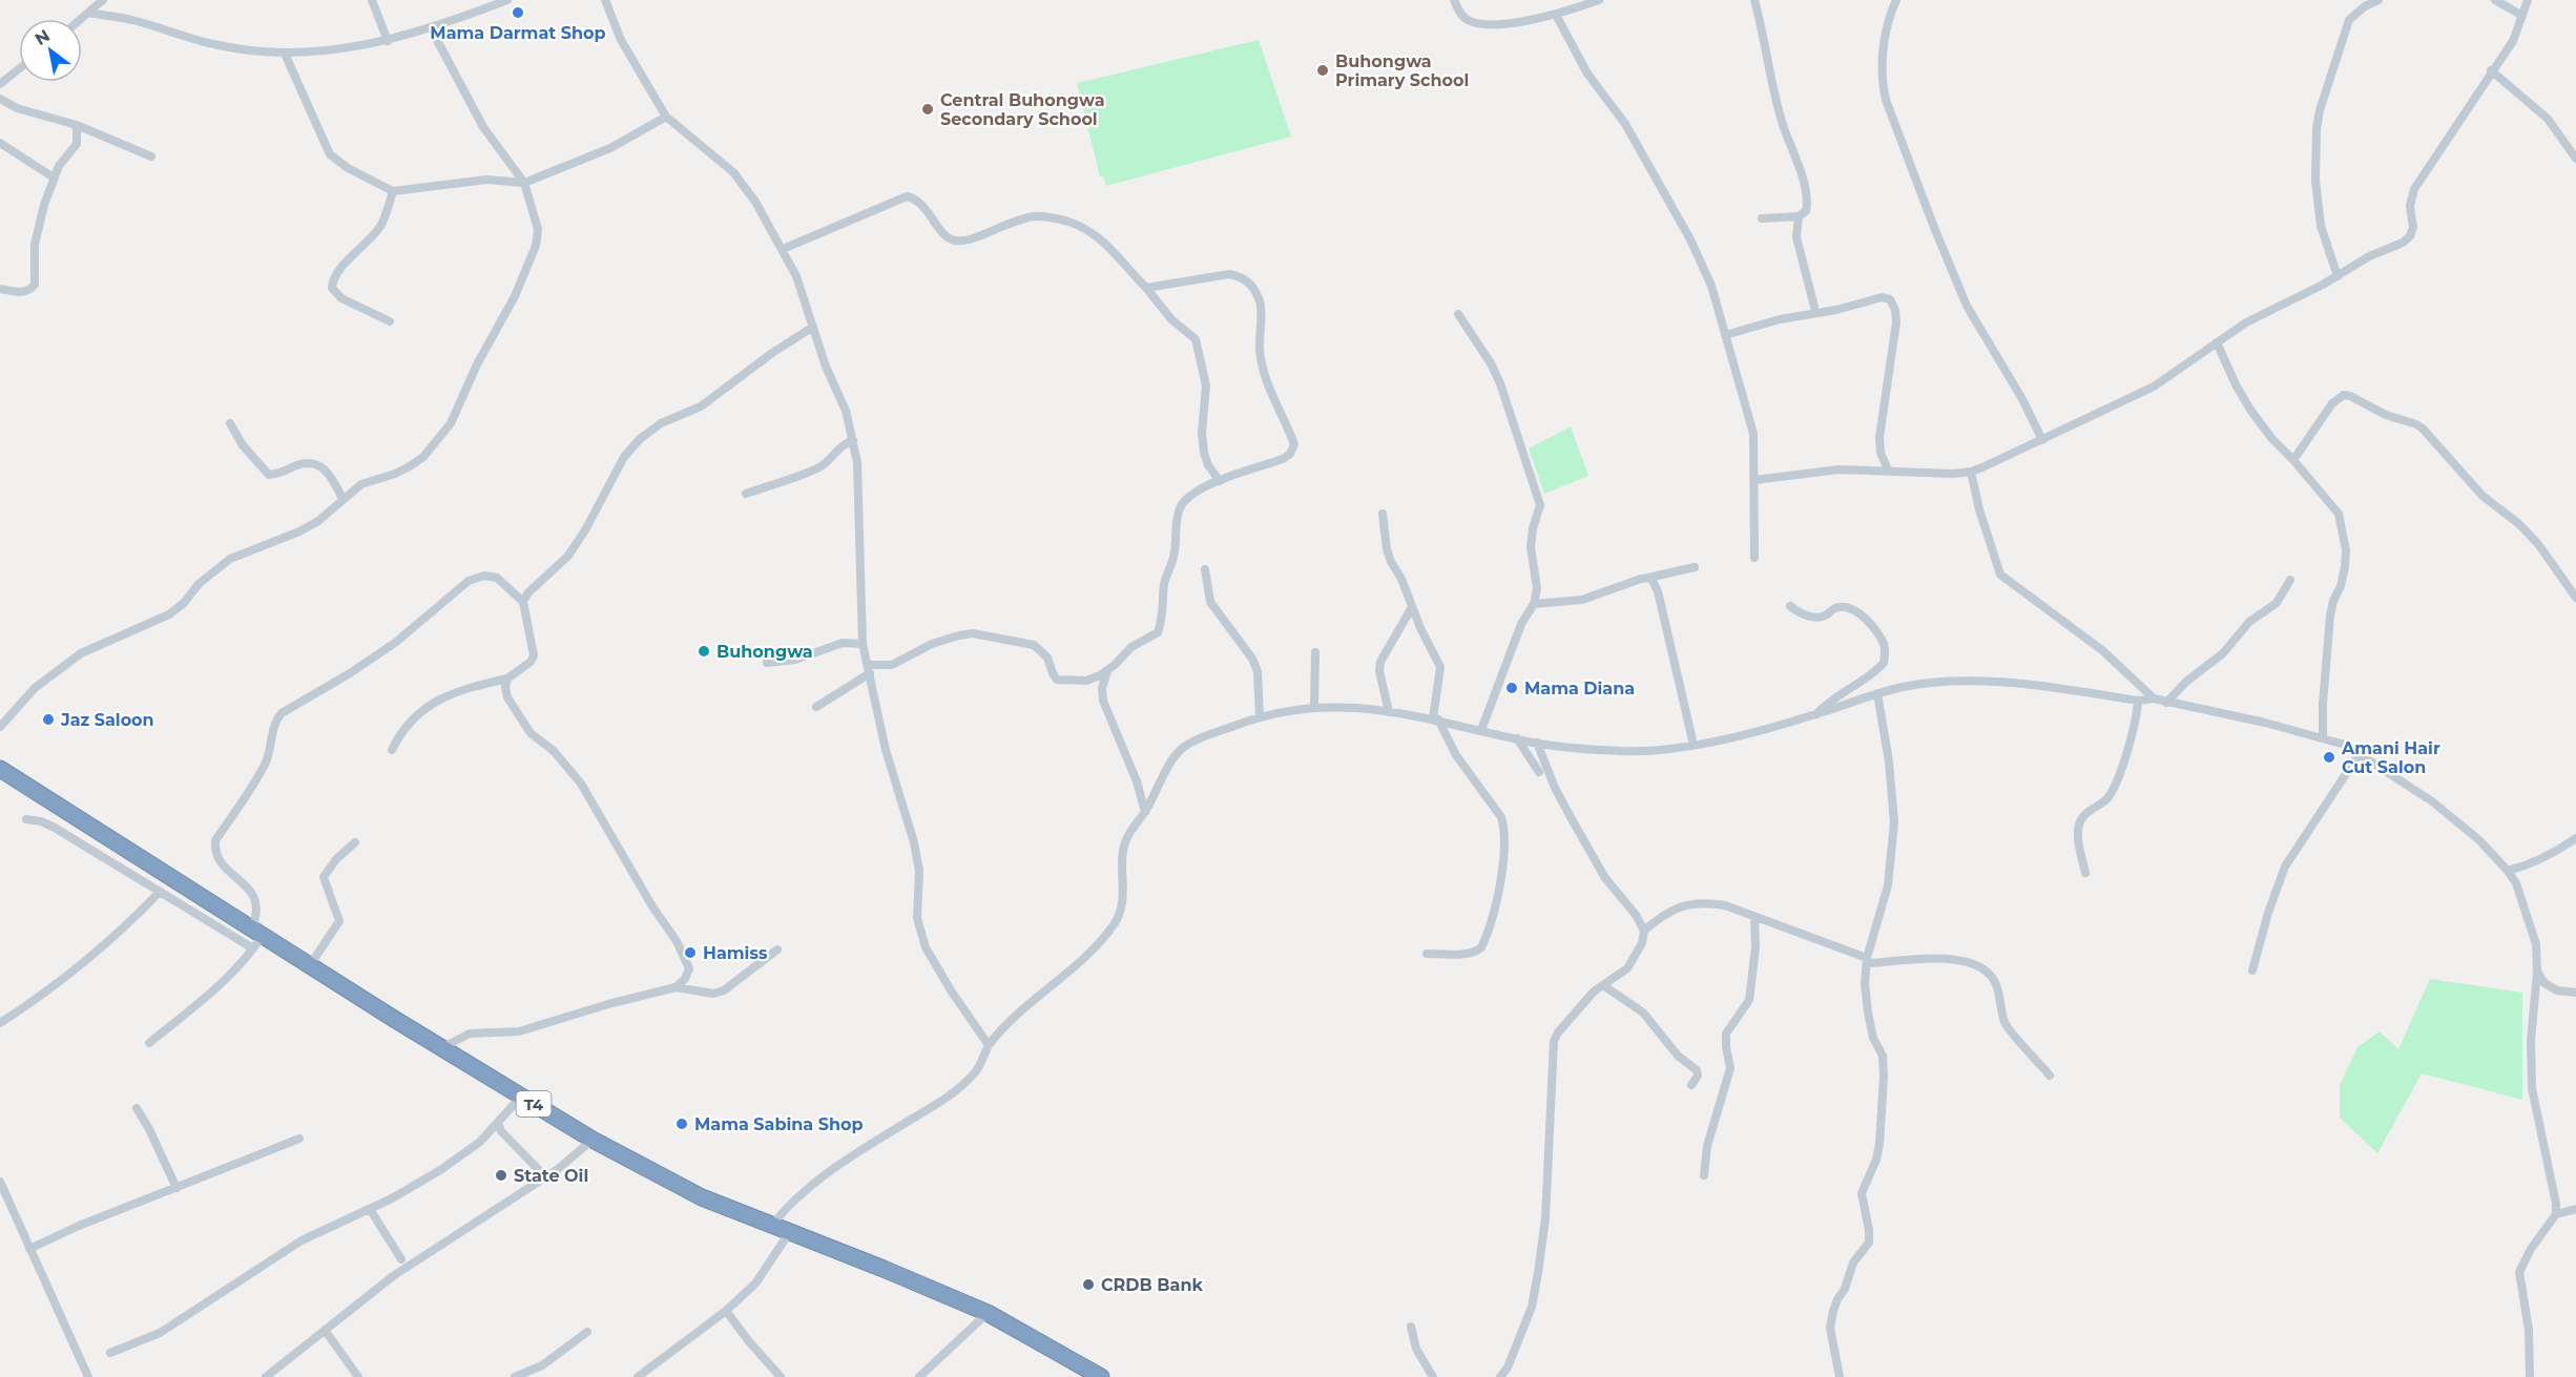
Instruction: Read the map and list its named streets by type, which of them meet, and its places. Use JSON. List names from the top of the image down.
{
  "streets": {
    "highway": ["T4"]
  },
  "places": [
    "Mama Darmat Shop",
    "Buhongwa Primary School",
    "Central Buhongwa Secondary School",
    "Buhongwa",
    "Mama Diana",
    "Jaz Saloon",
    "Amani Hair Cut Salon",
    "Hamiss",
    "Mama Sabina Shop",
    "State Oil",
    "CRDB Bank"
  ],
  "north": "top left"
}
